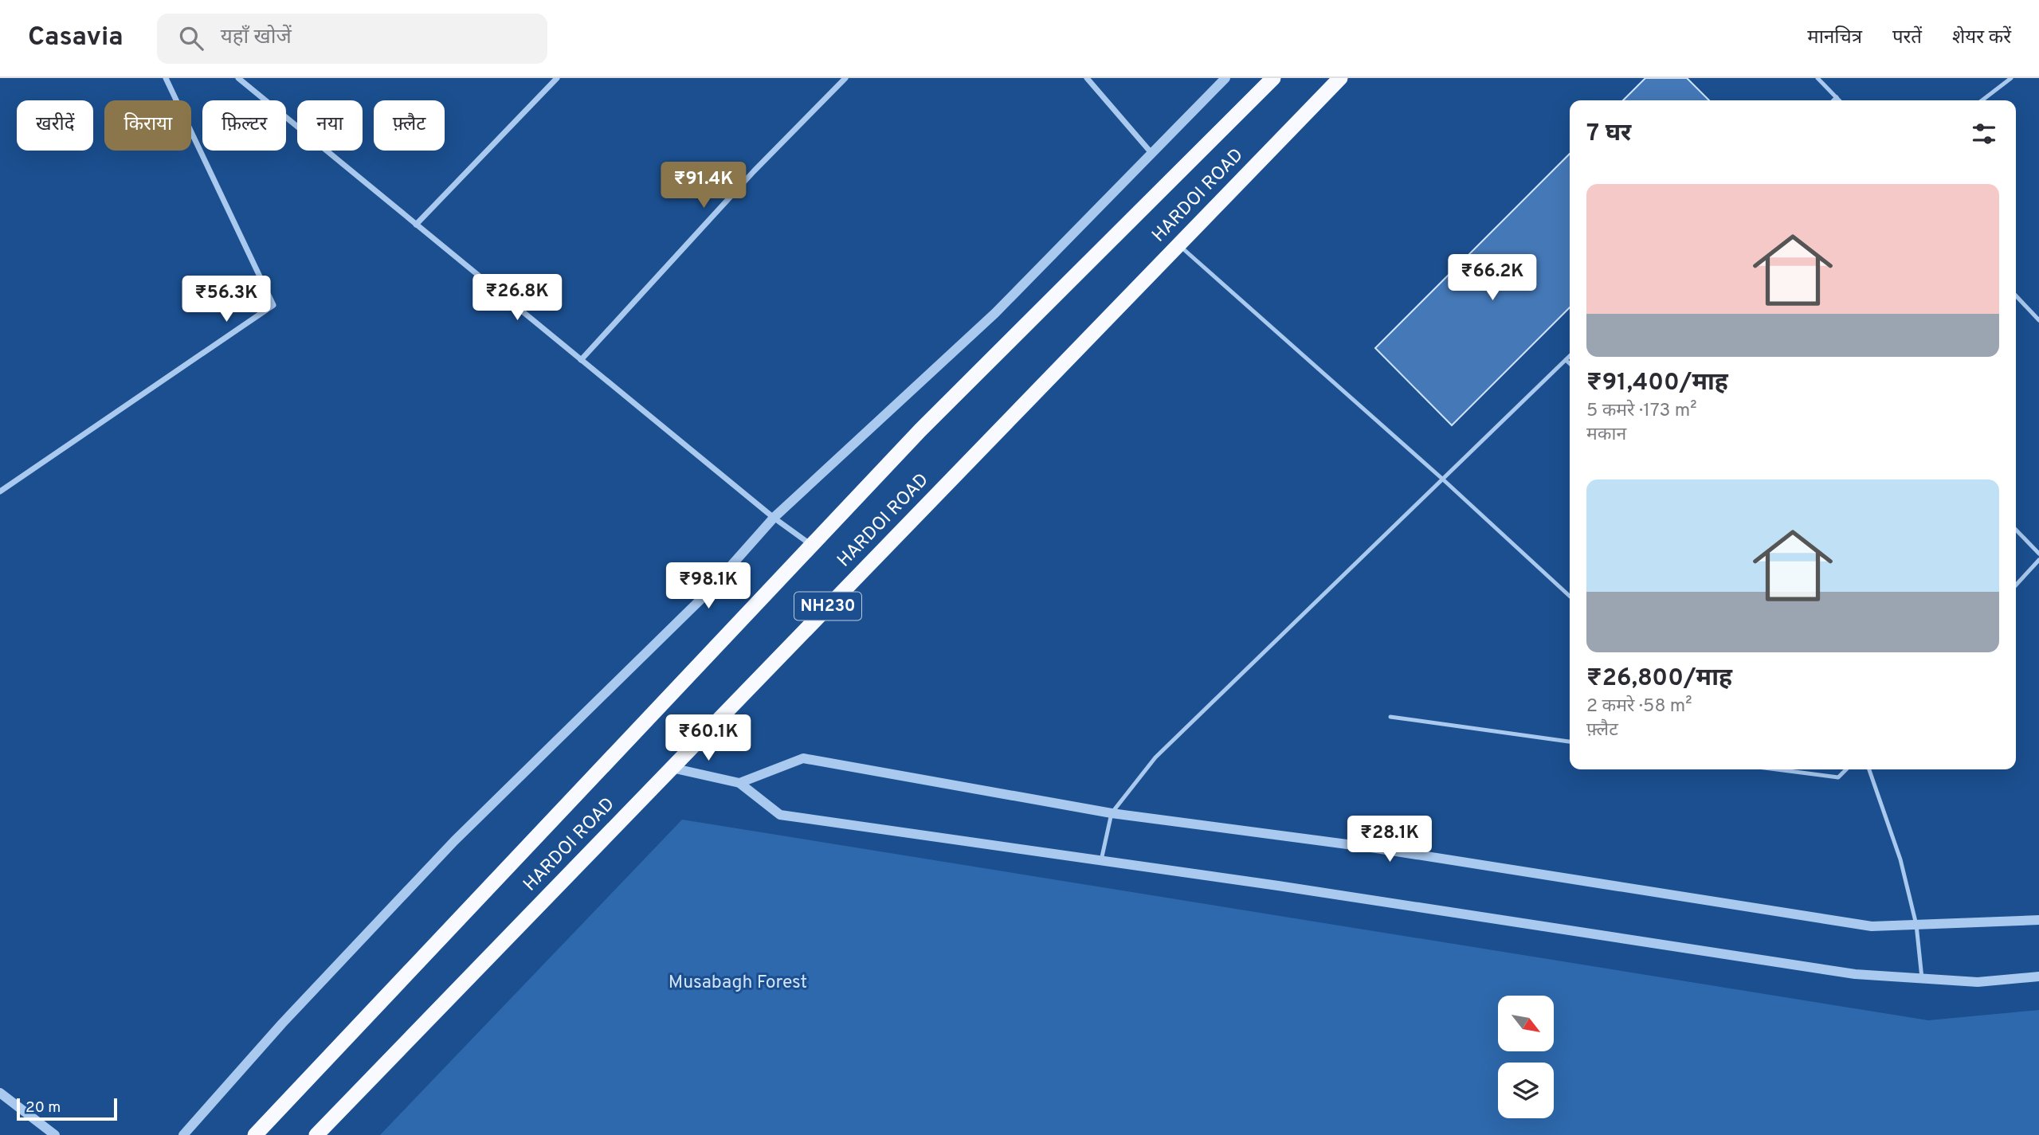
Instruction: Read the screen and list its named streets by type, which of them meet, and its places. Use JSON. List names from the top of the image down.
{
  "streets": {
    "highway": ["HARDOI ROAD", "NH230"]
  },
  "parks": ["Musabagh Forest"],
  "scale_bar": "20 m",
  "north": "bottom right",
  "page": {
    "header": "Casavia",
    "search": "यहाँ खोजें",
    "nav": ["मानचित्र", "परतें", "शेयर करें"],
    "chip": [
      "खरीदें",
      "किराया",
      "फ़िल्टर",
      "नया",
      "फ़्लैट"
    ],
    "heading": "7 घर",
    "price": [
      "₹91.4K",
      "₹66.2K",
      "₹26.8K",
      "₹56.3K",
      "₹98.1K",
      "₹60.1K",
      "₹28.1K"
    ],
    "list": [
      {
        "name": "₹91,400/माह",
        "note": "5 कमरे · 173 m² · मकान"
      },
      {
        "name": "₹26,800/माह",
        "note": "2 कमरे · 58 m² · फ़्लैट"
      }
    ],
    "scale": "20 m"
  }
}
